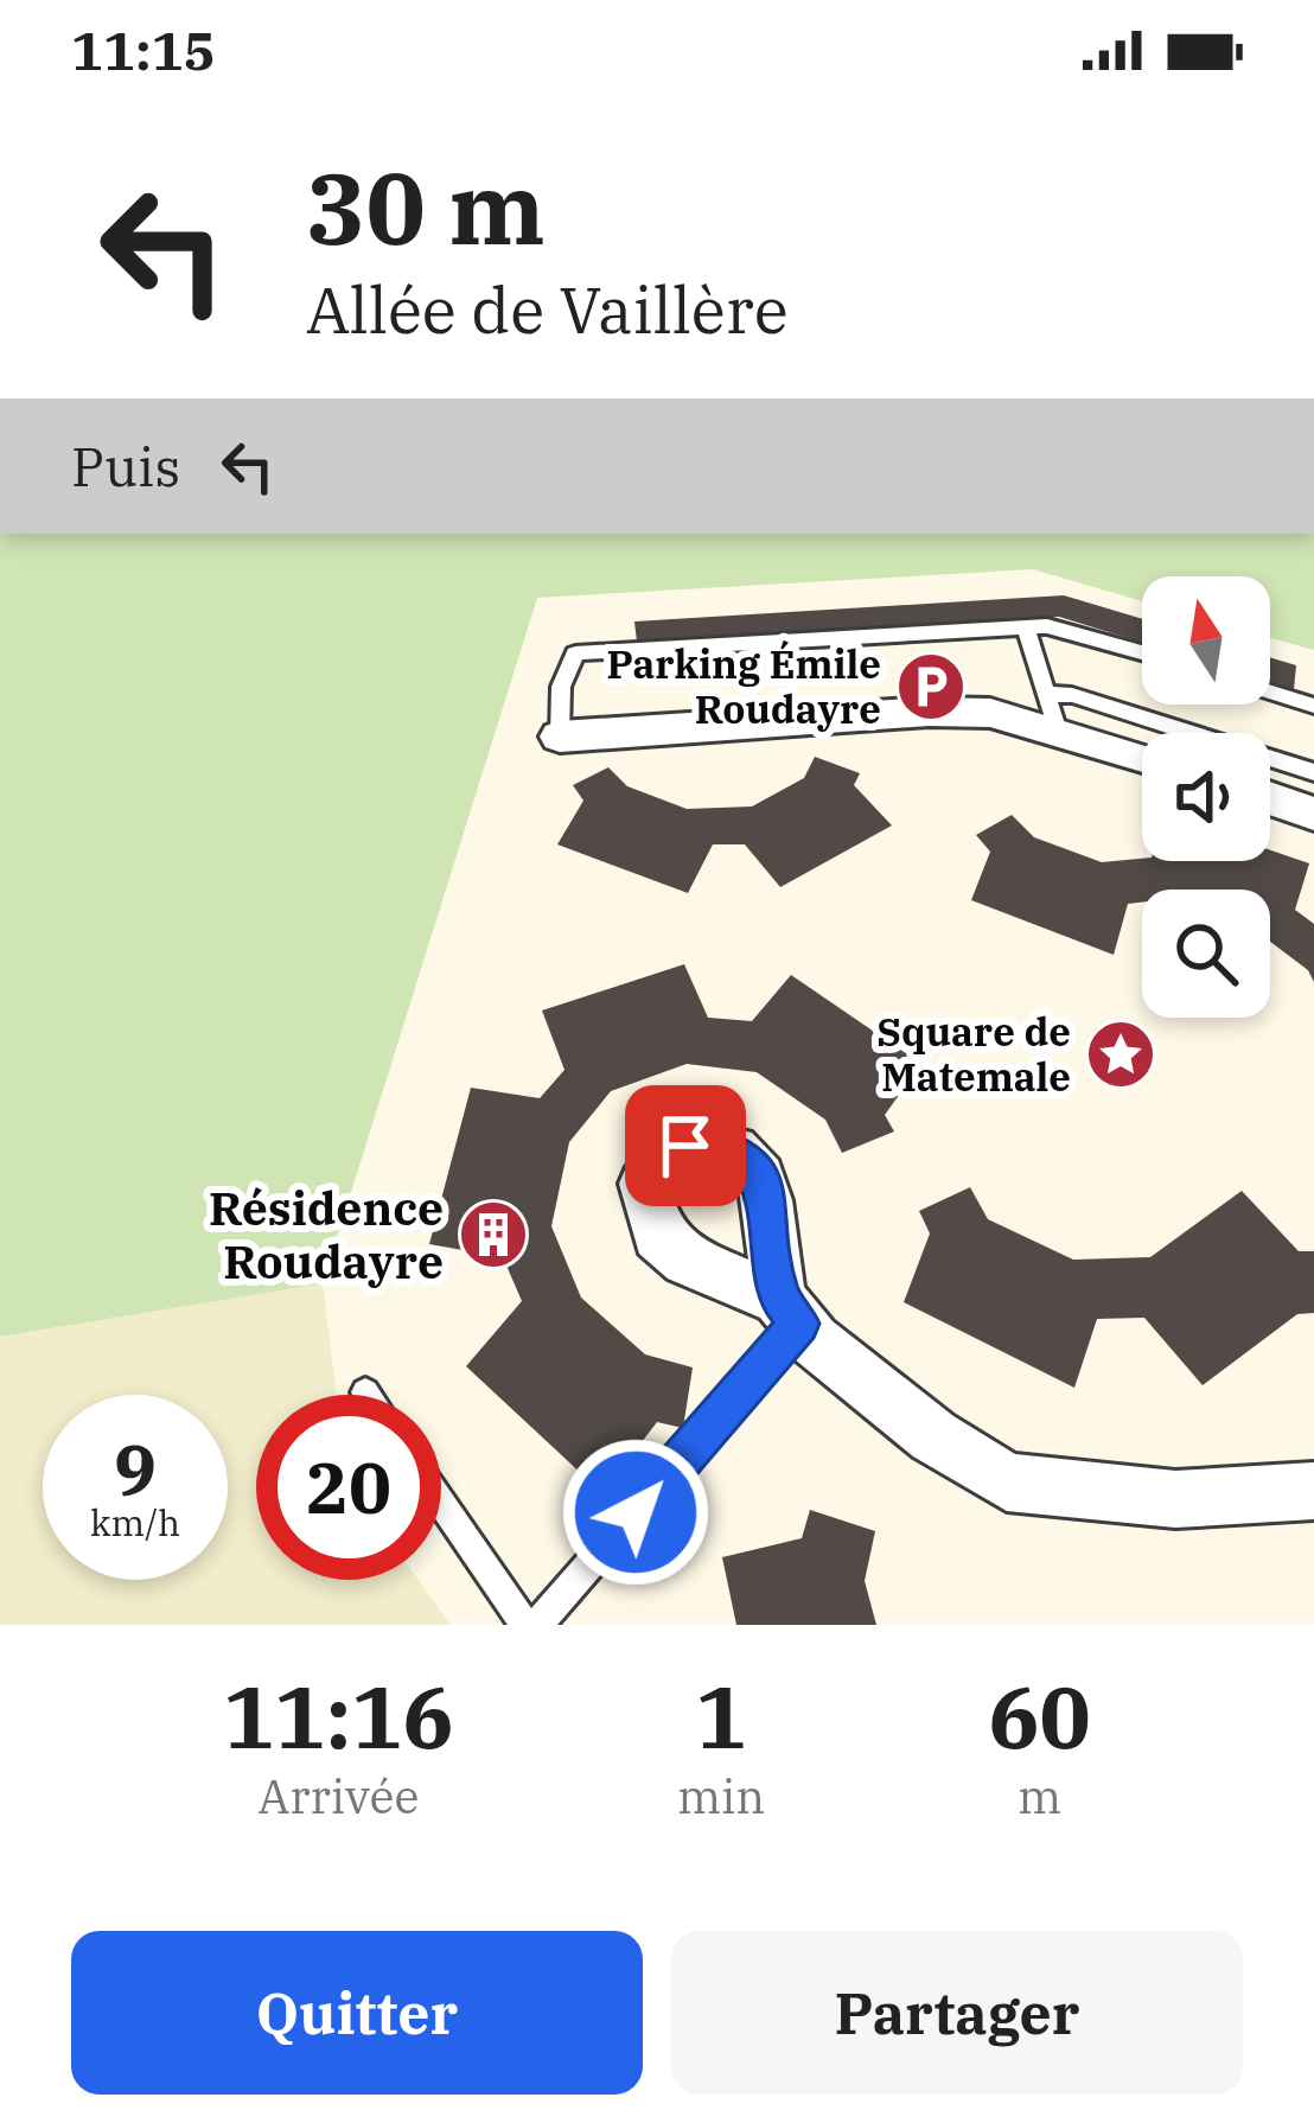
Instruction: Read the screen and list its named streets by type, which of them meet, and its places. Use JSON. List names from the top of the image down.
{
  "places": {
    "parking": ["Parking Émile Roudayre"],
    "place": ["Square de Matemale"],
    "building": ["Résidence Roudayre"]
  },
  "north": "top",
  "page": {
    "status": "11:15",
    "turn": ["30 m", "Allée de Vaillère"],
    "then": "Puis",
    "speed": "9 km/h",
    "limit": "20",
    "eta": [
      "11:16",
      "Arrivée",
      "1",
      "min",
      "60",
      "m"
    ],
    "buttons": ["Quitter", "Partager"]
  }
}
